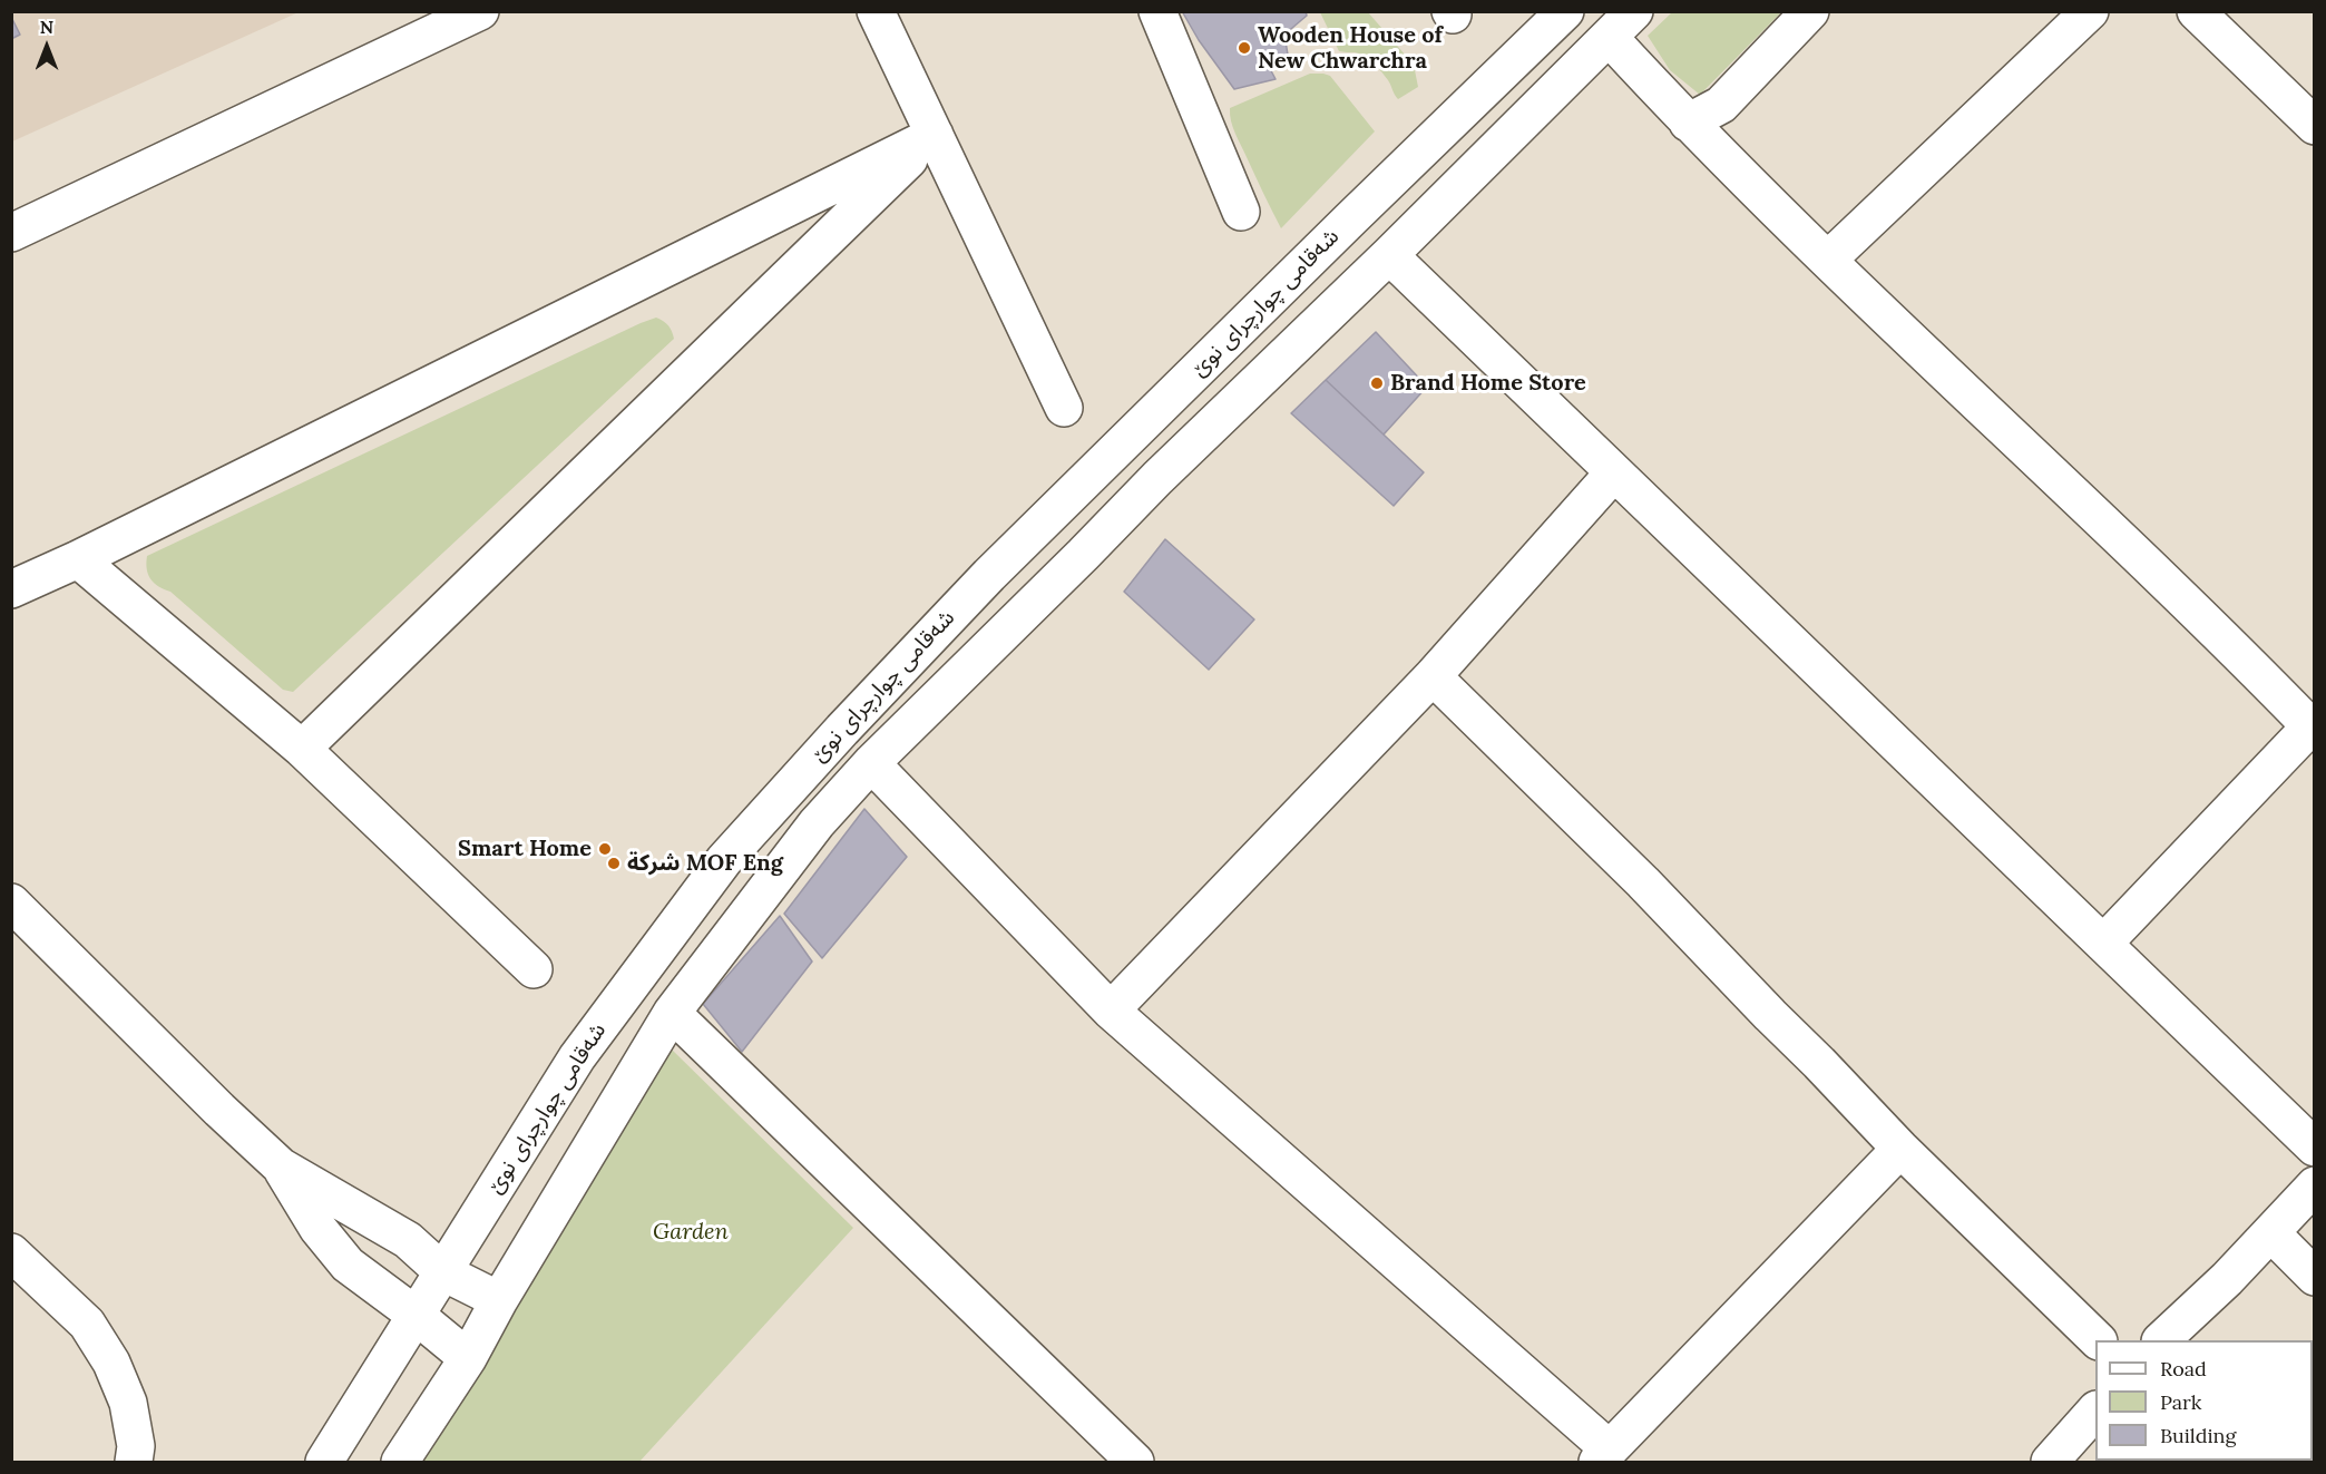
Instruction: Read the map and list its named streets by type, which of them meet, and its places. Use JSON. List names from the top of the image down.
{
  "streets": {
    "street": ["شەقامی چوارچرای نوێ"]
  },
  "parks": ["Garden"],
  "places": [
    "Wooden House of New Chwarchra",
    "Brand Home Store",
    "Smart Home",
    "شركة MOF Eng"
  ],
  "legend": ["Road", "Park", "Building"],
  "north": "top"
}
